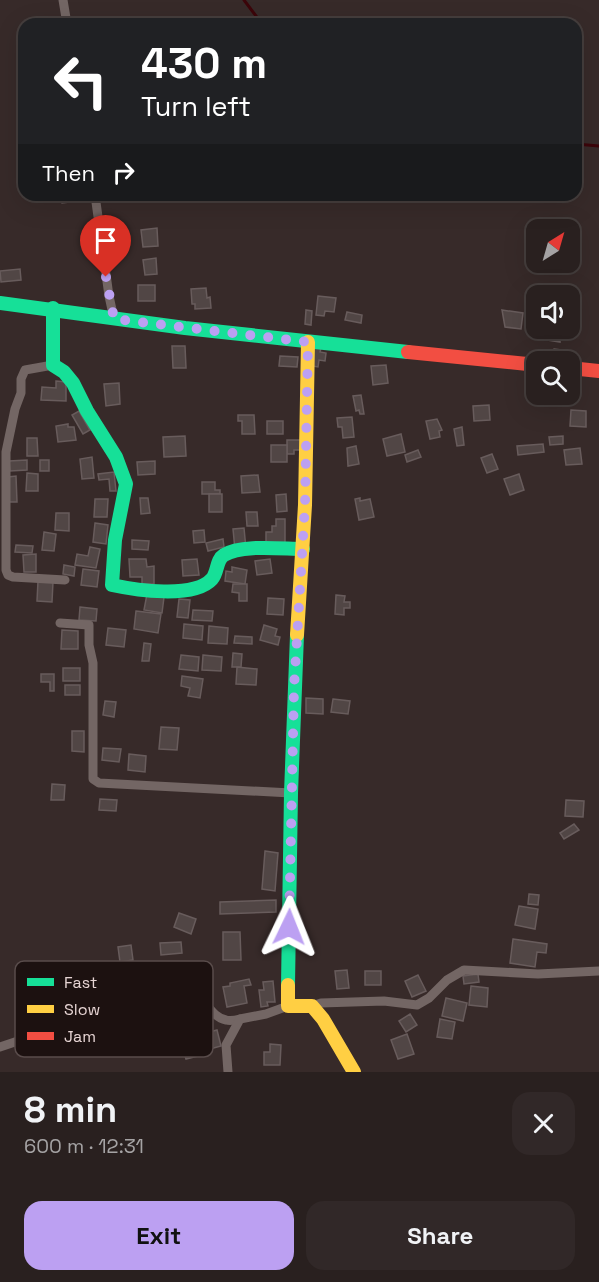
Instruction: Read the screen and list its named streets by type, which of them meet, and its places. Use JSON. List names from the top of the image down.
{
  "legend": ["Fast", "Slow", "Jam"],
  "north": "top right",
  "page": {
    "turn": ["430 m", "Turn left"],
    "then": "Then",
    "heading": ["8 min", "600 m · 12:31"],
    "buttons": ["Exit", "Share"]
  }
}
